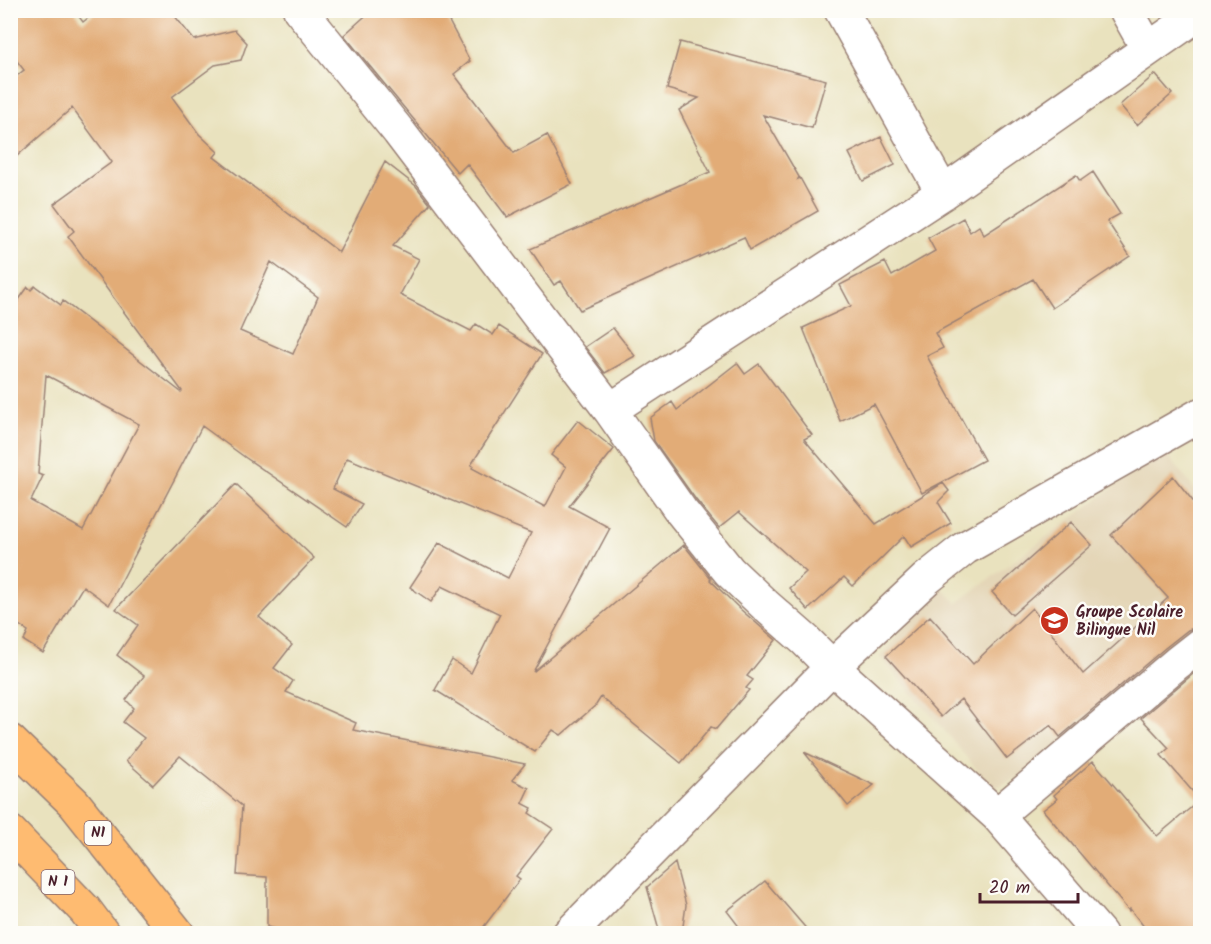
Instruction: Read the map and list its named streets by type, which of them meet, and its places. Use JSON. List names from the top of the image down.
{
  "streets": {
    "highway": ["N1", "N 1"]
  },
  "places": {
    "school or university": ["Groupe Scolaire Bilingue Nil"]
  },
  "scale_bar": "20 m"
}
